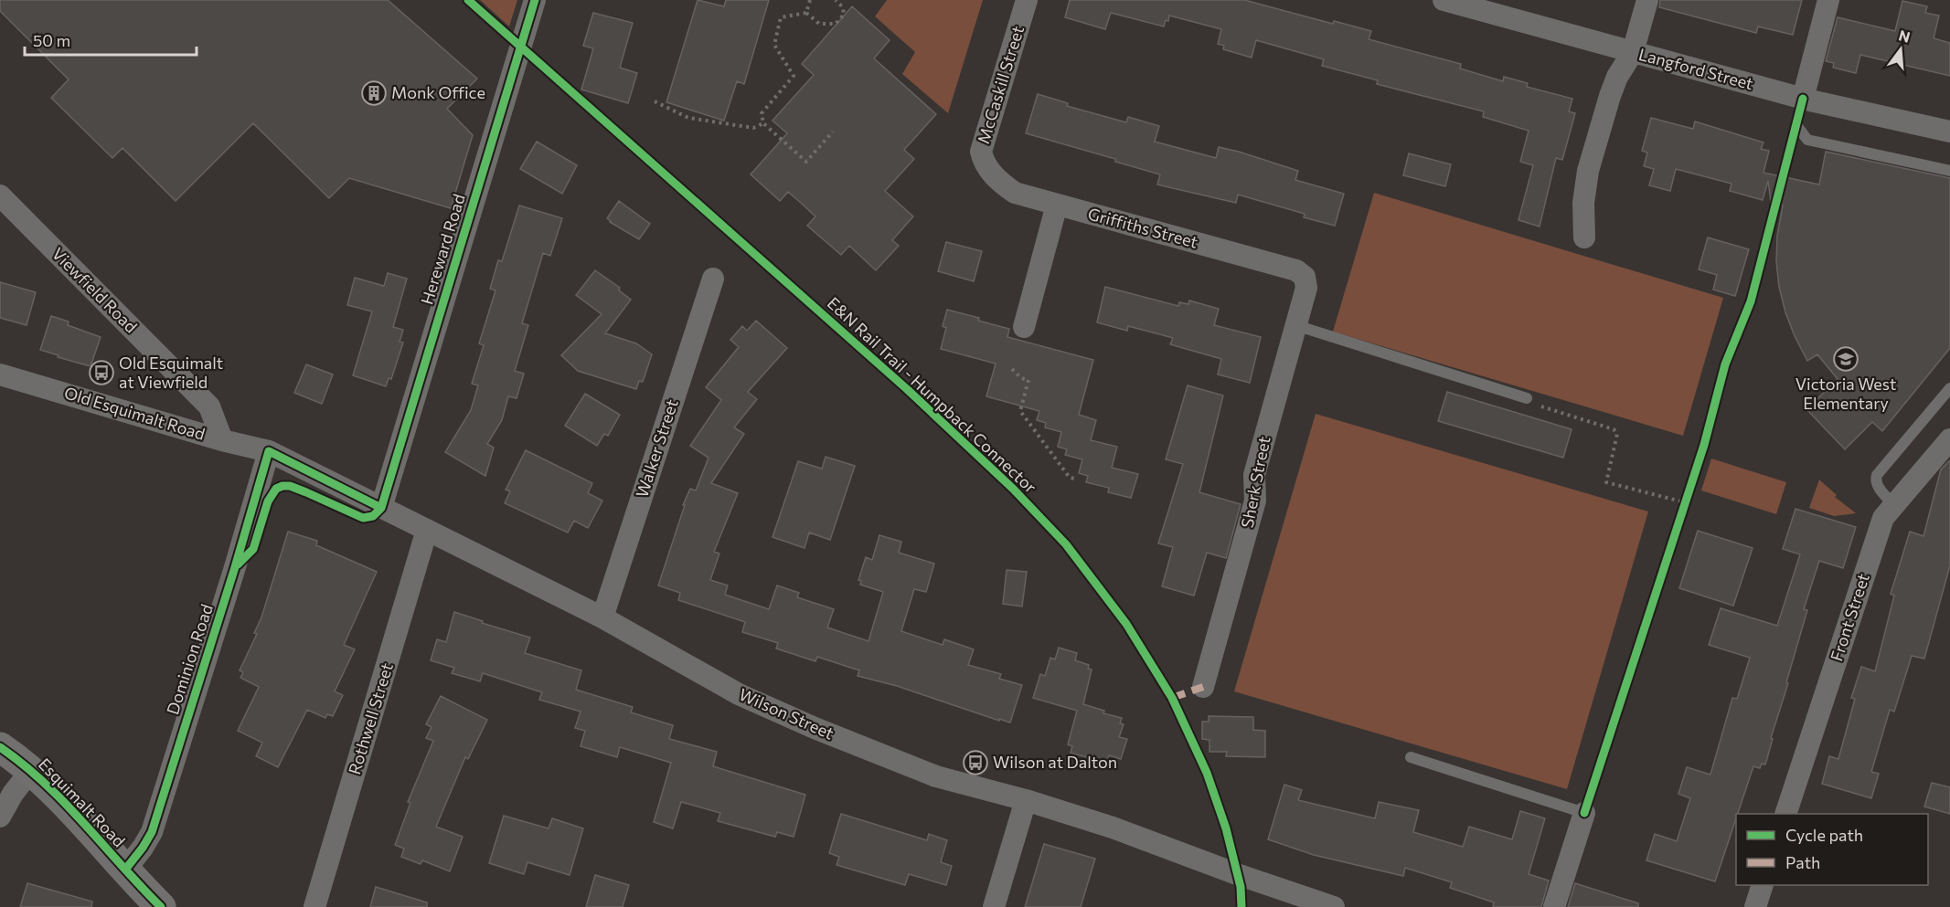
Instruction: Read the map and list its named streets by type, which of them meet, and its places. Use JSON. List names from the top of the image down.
{
  "streets": {
    "main road": ["Esquimalt Road"],
    "street": [
      "Langford Street",
      "McCaskill Street",
      "Griffiths Street",
      "Hereward Road",
      "Viewfield Road",
      "Old Esquimalt Road",
      "Walker Street",
      "Sherk Street",
      "Front Street",
      "Dominion Road",
      "Wilson Street",
      "Rothwell Street"
    ],
    "cycle path": ["E&N Rail Trail - Humpback Connector"]
  },
  "crossings": [
    ["McCaskill Street", "Griffiths Street"],
    ["Griffiths Street", "Sherk Street"],
    ["Hereward Road", "Wilson Street"],
    ["Viewfield Road", "Old Esquimalt Road"],
    ["Old Esquimalt Road", "Dominion Road"],
    ["Old Esquimalt Road", "Wilson Street"],
    ["Walker Street", "Wilson Street"],
    ["Dominion Road", "Wilson Street"],
    ["Dominion Road", "Esquimalt Road"],
    ["Wilson Street", "Rothwell Street"]
  ],
  "places": {
    "building": ["Monk Office"],
    "school or university": ["Victoria West Elementary"],
    "bus stop": ["Old Esquimalt at Viewfield", "Wilson at Dalton"]
  },
  "legend": ["Cycle path", "Path"],
  "scale_bar": "50 m",
  "north": "top"
}
